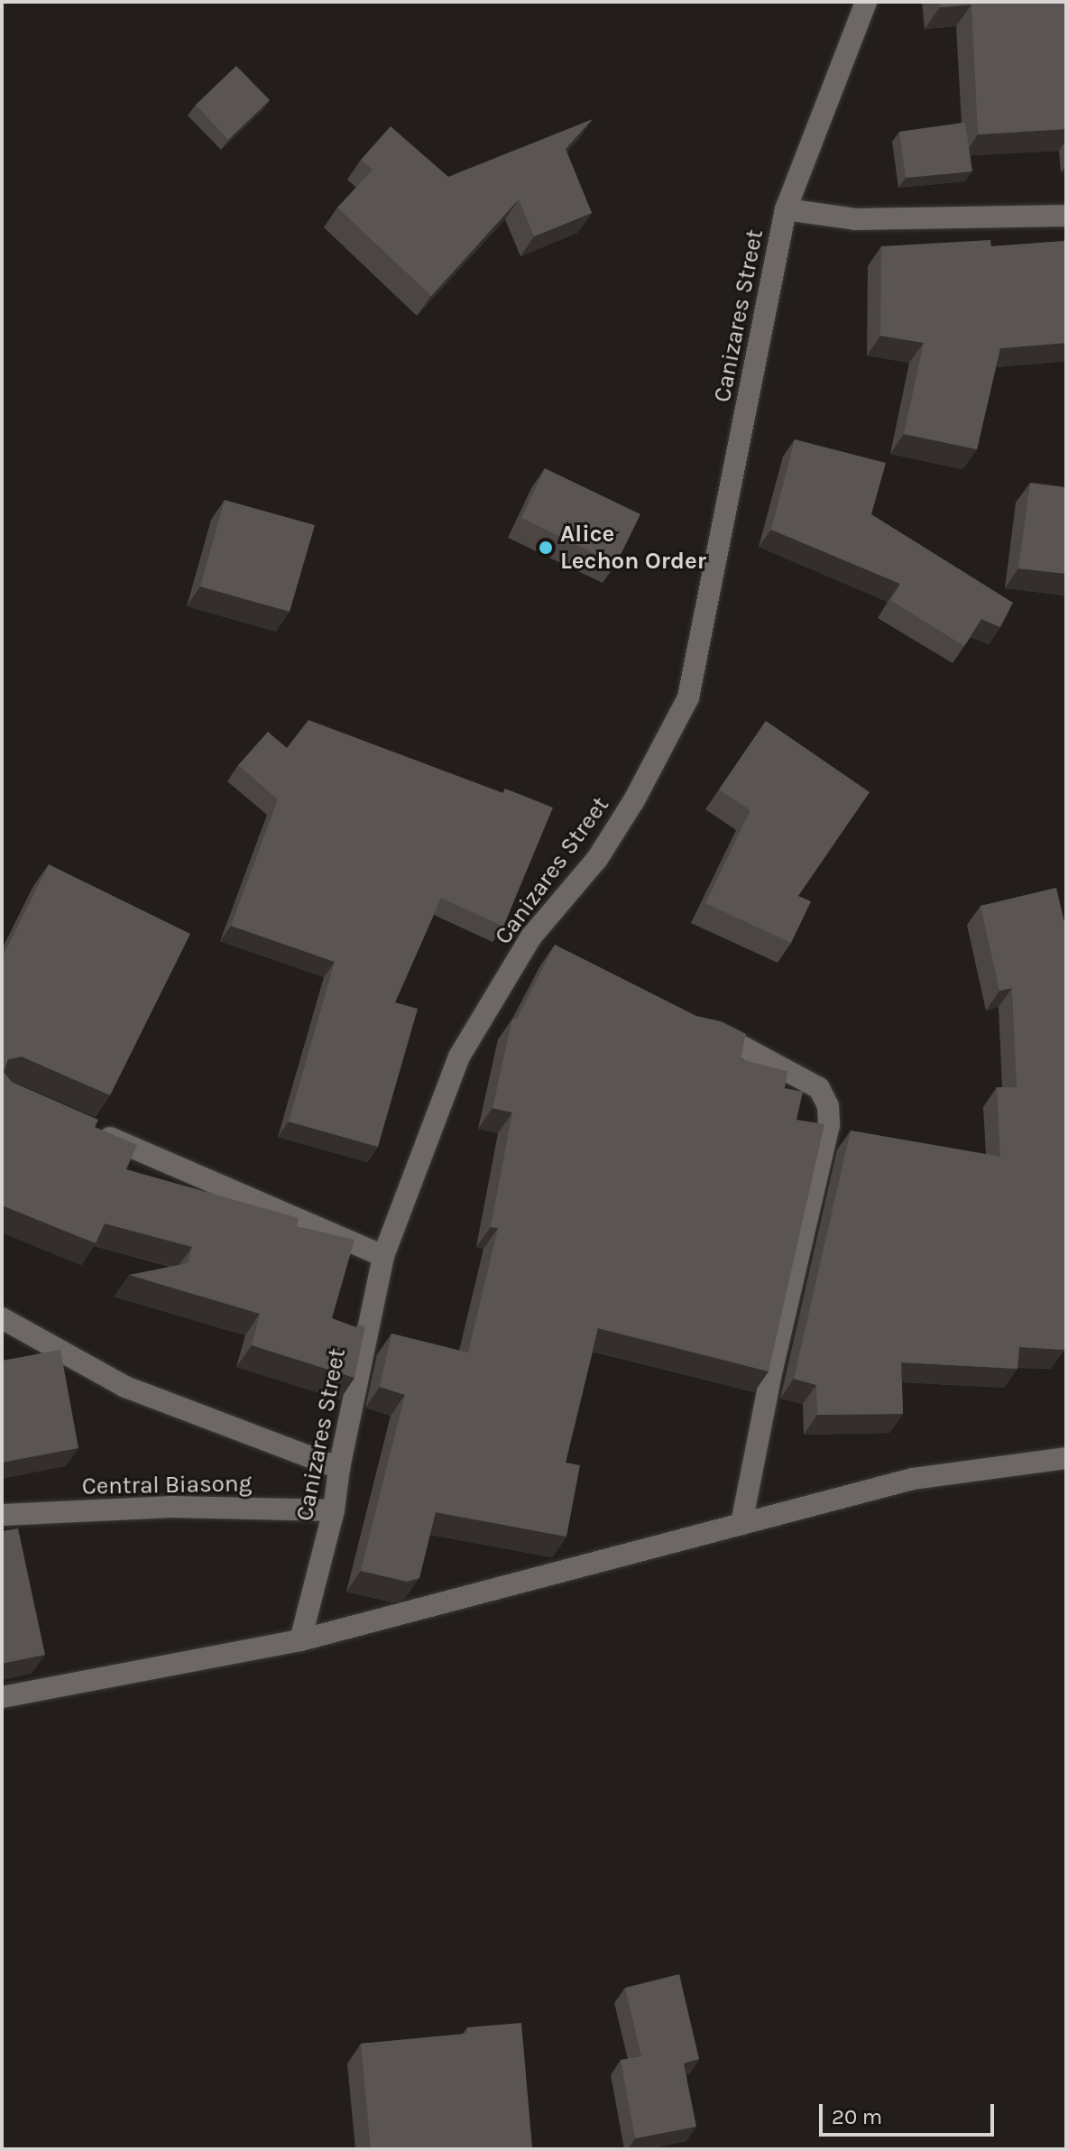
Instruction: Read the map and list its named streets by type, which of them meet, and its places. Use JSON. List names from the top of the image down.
{
  "streets": {
    "street": ["Canizares Street", "Central Biasong"]
  },
  "crossings": [
    ["Canizares Street", "Central Biasong"]
  ],
  "places": ["Alice Lechon Order"],
  "scale_bar": "20 m"
}
